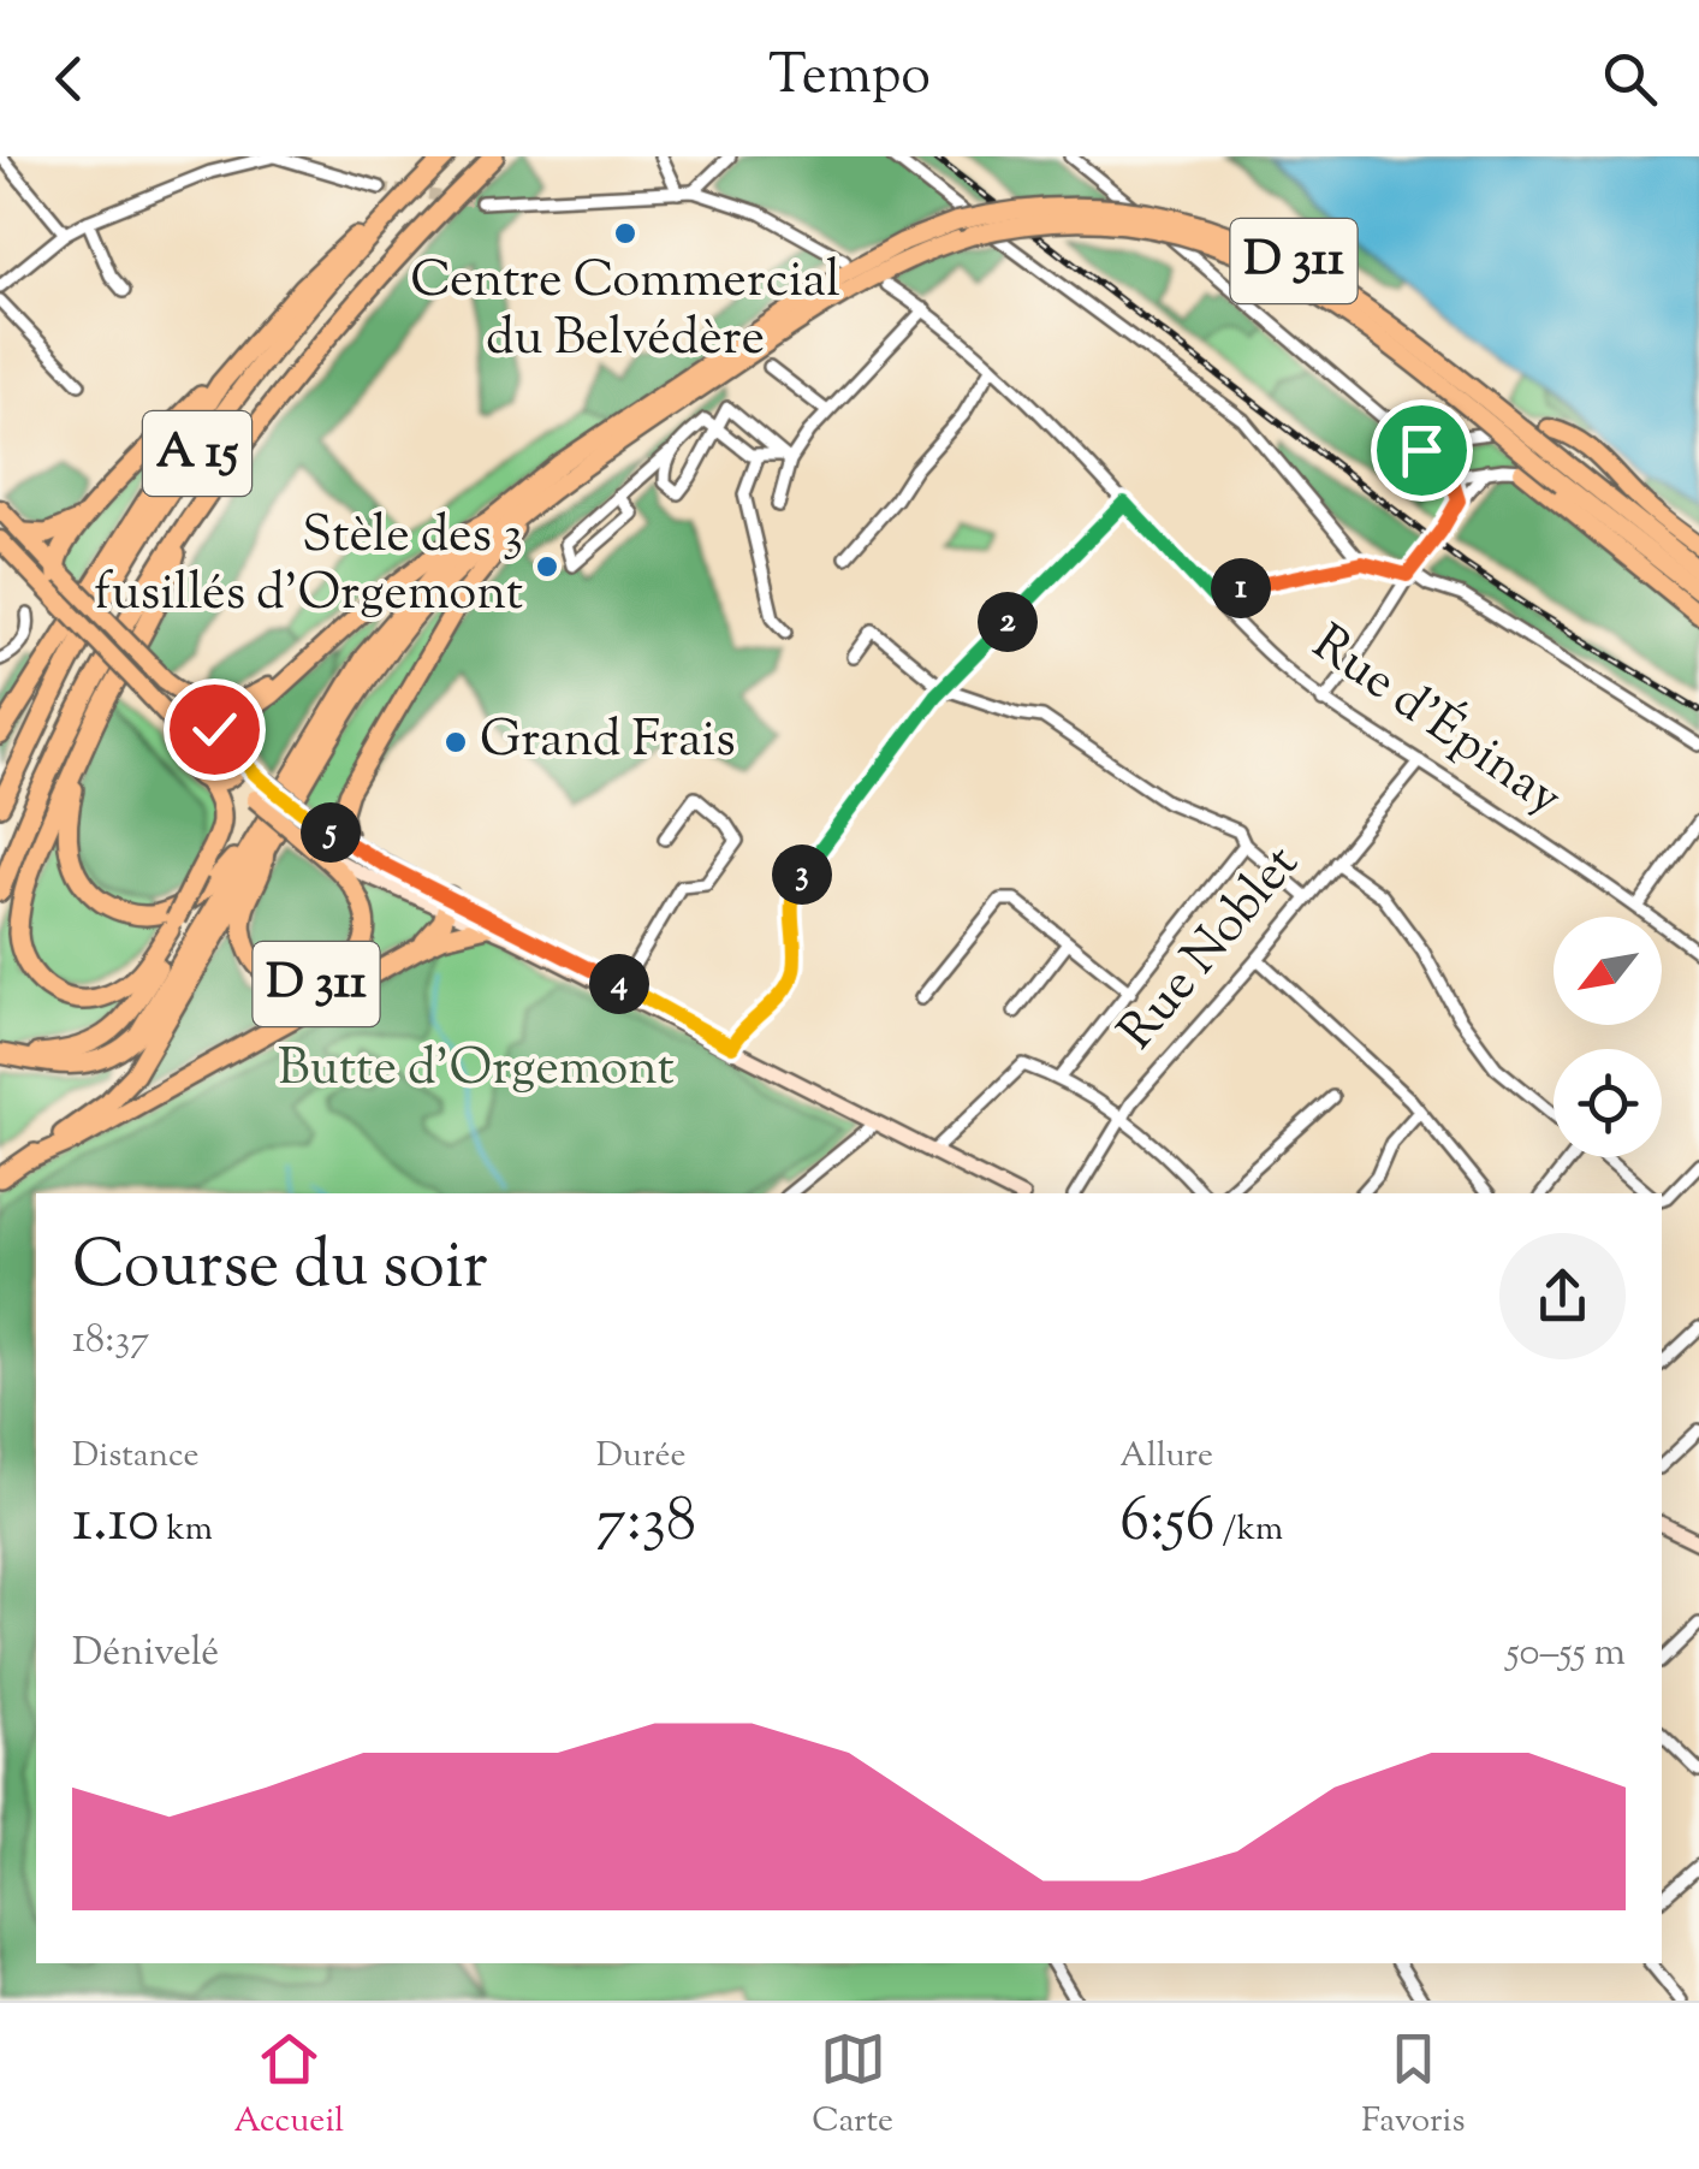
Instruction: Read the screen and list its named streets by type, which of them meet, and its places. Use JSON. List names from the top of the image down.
{
  "streets": {
    "highway": ["A 15"],
    "main road": ["D 311"],
    "street": ["Rue d'Épinay", "Rue Noblet"]
  },
  "crossings": [
    ["Rue d'Épinay", "Rue Noblet"]
  ],
  "parks": ["Butte d'Orgemont"],
  "places": ["Centre Commercial du Belvédère", "Stèle des 3 fusillés d'Orgemont", "Grand Frais"],
  "north": "bottom left",
  "page": {
    "header": "Tempo",
    "pins": [
      "1",
      "2",
      "5",
      "3",
      "4"
    ],
    "heading": ["Course du soir", "18:37"],
    "stats": [
      ["Distance", "1.10 km"],
      ["Durée", "7:38"],
      ["Allure", "6:56 /km"]
    ],
    "chart": ["Dénivelé", "50–55 m"],
    "tabs": ["Accueil", "Carte", "Favoris"]
  }
}
